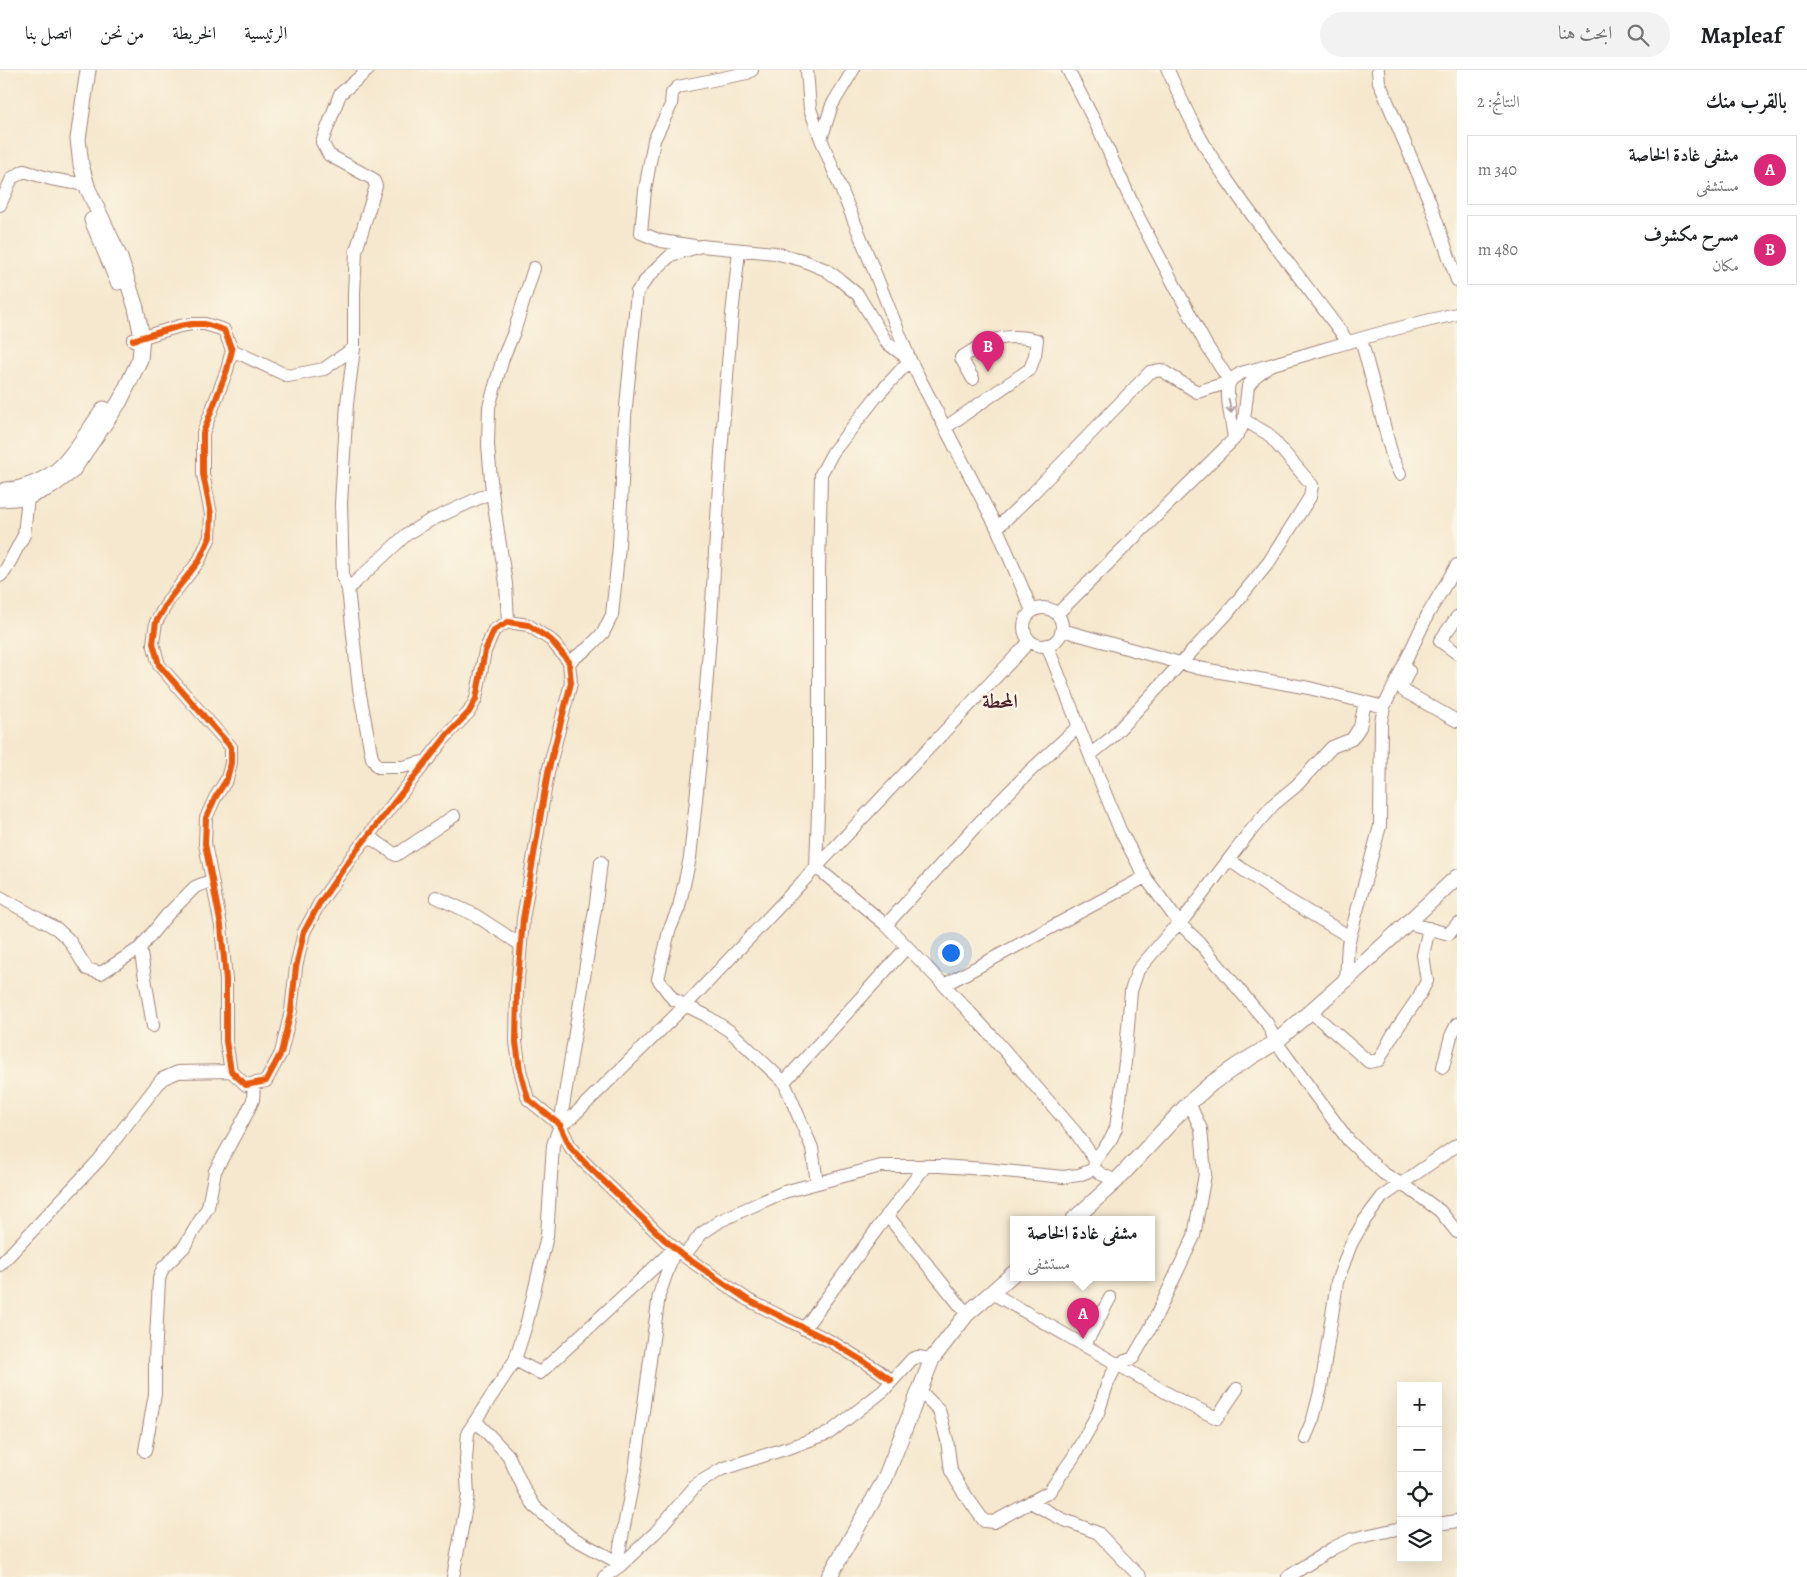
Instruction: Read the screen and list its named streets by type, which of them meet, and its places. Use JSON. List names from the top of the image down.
{
  "districts": ["المحطة"],
  "page": {
    "header": "Mapleaf",
    "search": "ابحث هنا",
    "nav": [
      "الرئيسية",
      "الخريطة",
      "من نحن",
      "اتصل بنا"
    ],
    "heading": ["بالقرب منك", "النتائج: 2"],
    "list": [
      {
        "mark": "A",
        "name": "مشفى غادة الخاصة",
        "note": "مستشفى",
        "value": "340 m"
      },
      {
        "mark": "B",
        "name": "مسرح مكشوف",
        "note": "مكان",
        "value": "480 m"
      }
    ],
    "pins": ["B", "A"],
    "popup": ["مشفى غادة الخاصة", "مستشفى"],
    "map_buttons": ["+", "−"]
  }
}
